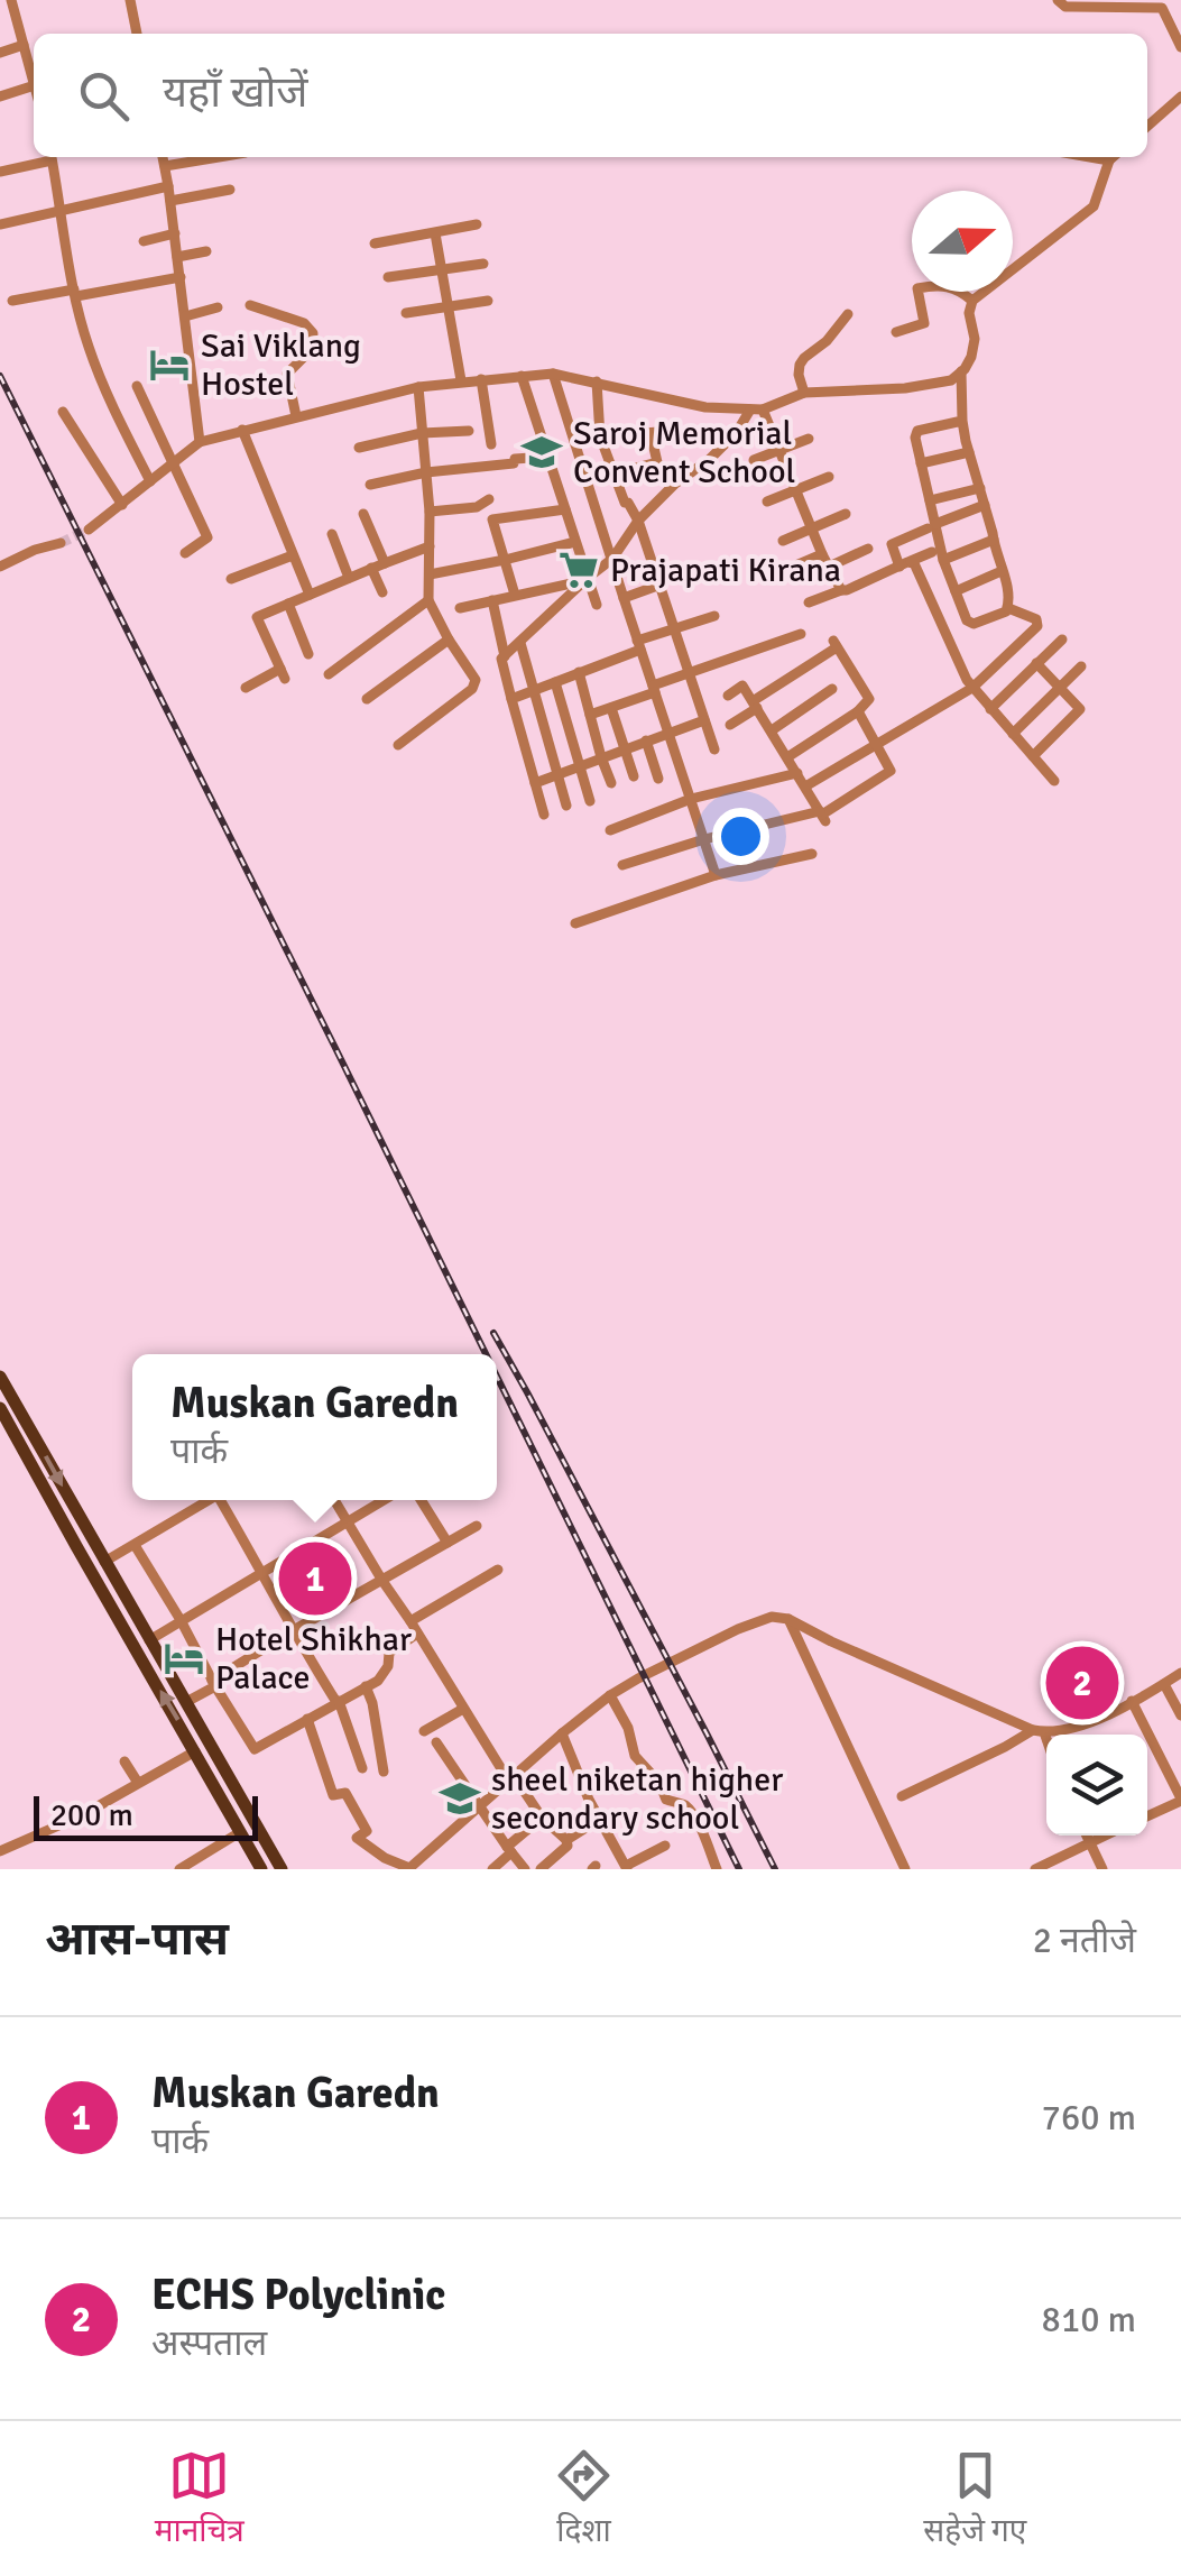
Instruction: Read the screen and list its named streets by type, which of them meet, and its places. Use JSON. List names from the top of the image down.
{
  "places": {
    "hotel": ["Sai Viklang Hostel", "Hotel Shikhar Palace"],
    "school or university": ["Saroj Memorial Convent School", "sheel niketan higher secondary school"],
    "supermarket": ["Prajapati Kirana"]
  },
  "scale_bar": "200 m",
  "north": "right",
  "page": {
    "search": "यहाँ खोजें",
    "popup": ["Muskan Garedn", "पार्क"],
    "pins": ["1", "2"],
    "scale": "200 m",
    "heading": ["आस-पास", "2 नतीजे"],
    "list": [
      {
        "mark": "1",
        "name": "Muskan Garedn",
        "note": "पार्क",
        "value": "760 m"
      },
      {
        "mark": "2",
        "name": "ECHS Polyclinic",
        "note": "अस्पताल",
        "value": "810 m"
      }
    ],
    "nav": ["मानचित्र", "दिशा", "सहेजे गए"]
  }
}
